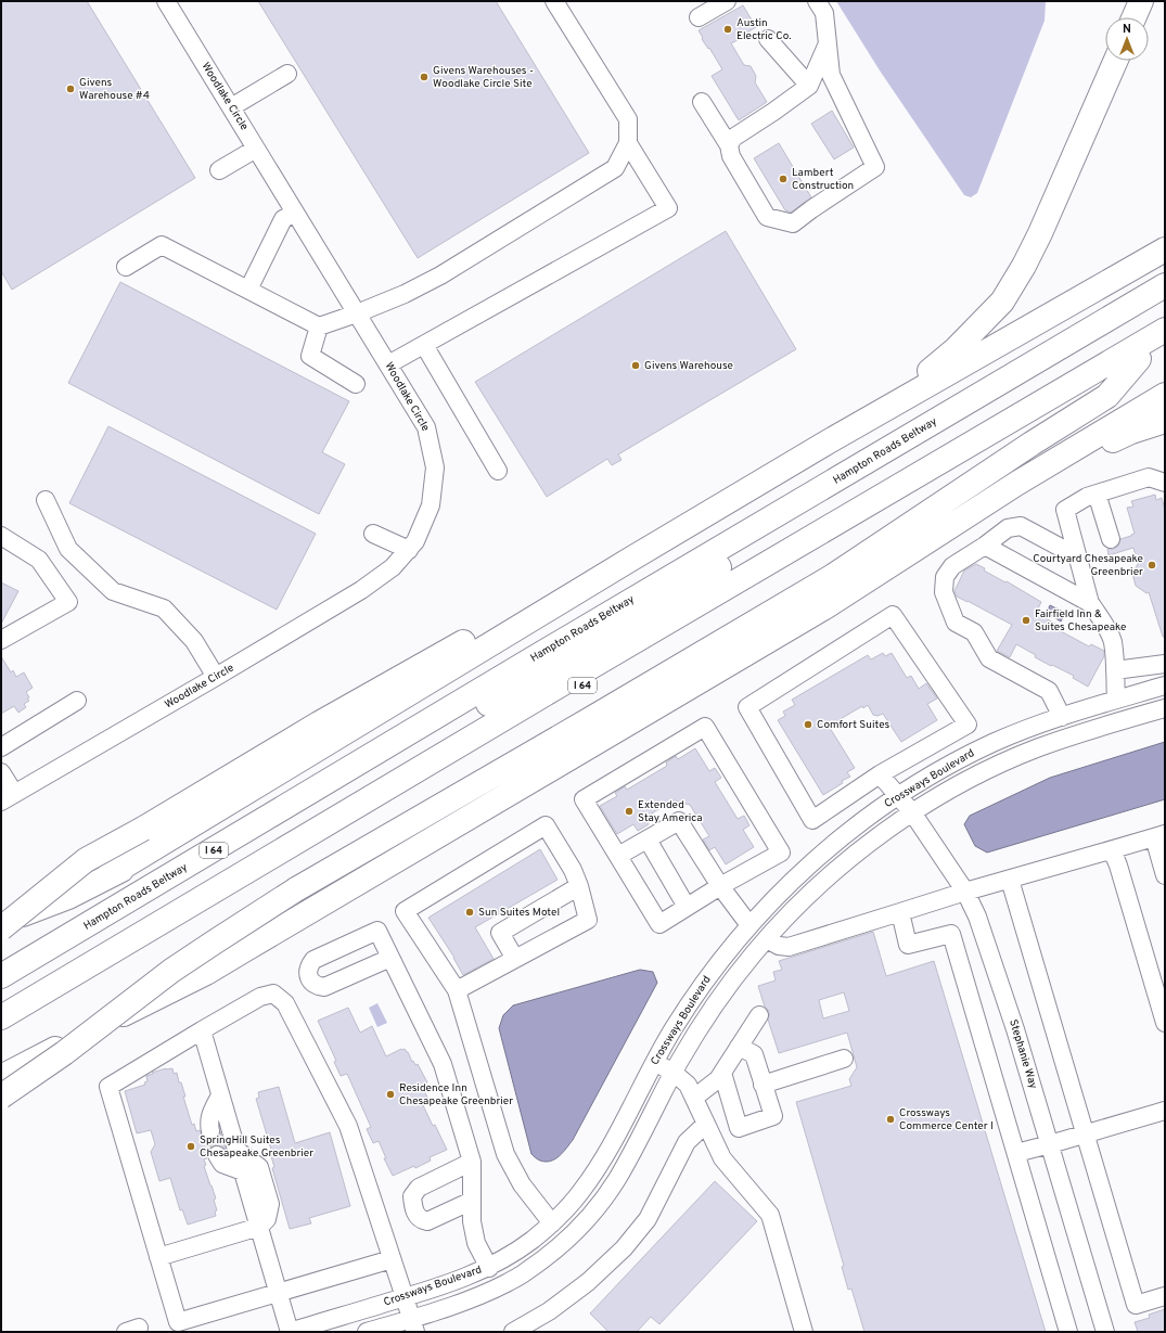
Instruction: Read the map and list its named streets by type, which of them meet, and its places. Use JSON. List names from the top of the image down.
{
  "streets": {
    "highway": ["Hampton Roads Beltway", "I 64"],
    "street": ["Woodlake Circle", "Crossways Boulevard", "Stephanie Way"]
  },
  "crossings": [
    ["Crossways Boulevard", "Stephanie Way"]
  ],
  "places": [
    "Austin Electric Co.",
    "Givens Warehouses - Woodlake Circle Site",
    "Givens Warehouse #4",
    "Lambert Construction",
    "Givens Warehouse",
    "Courtyard Chesapeake Greenbrier",
    "Fairfield Inn & Suites Chesapeake",
    "Comfort Suites",
    "Extended Stay America",
    "Sun Suites Motel",
    "Residence Inn Chesapeake Greenbrier",
    "Crossways Commerce Center I",
    "SpringHill Suites Chesapeake Greenbrier"
  ],
  "north": "top"
}
